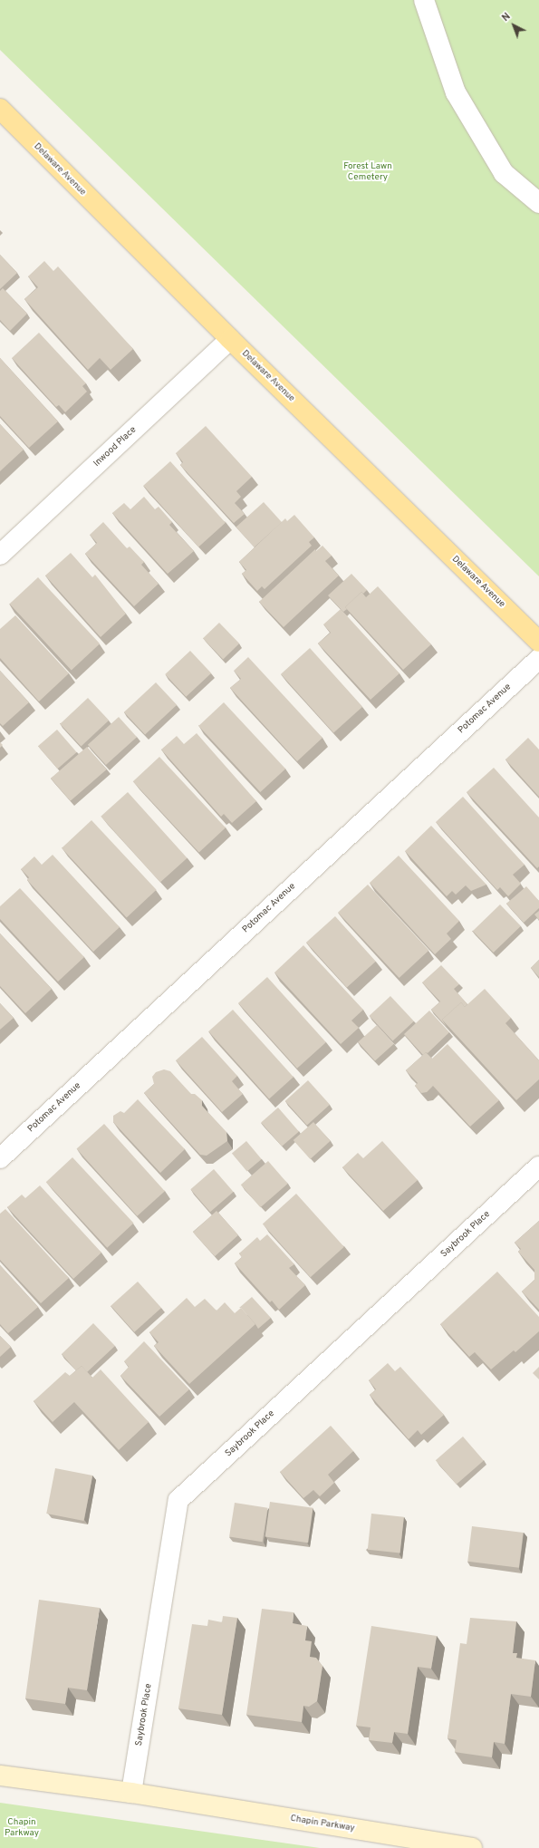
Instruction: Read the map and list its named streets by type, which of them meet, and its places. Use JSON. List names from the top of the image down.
{
  "streets": {
    "main road": ["Delaware Avenue"],
    "street": [
      "Inwood Place",
      "Potomac Avenue",
      "Saybrook Place",
      "Chapin Parkway"
    ]
  },
  "crossings": [
    ["Delaware Avenue", "Inwood Place"],
    ["Saybrook Place", "Chapin Parkway"]
  ],
  "parks": ["Forest Lawn Cemetery", "Chapin Parkway"],
  "north": "top left"
}
